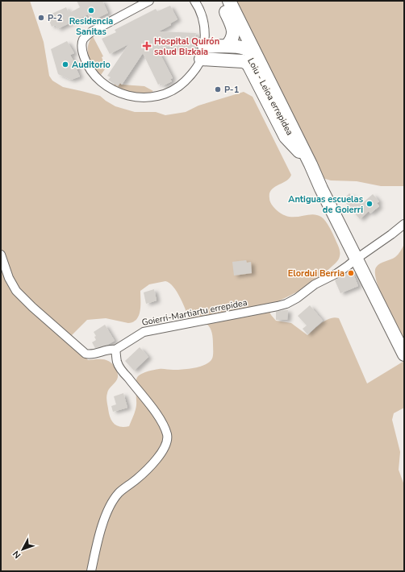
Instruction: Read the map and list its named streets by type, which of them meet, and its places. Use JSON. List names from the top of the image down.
{
  "streets": {
    "main road": ["Loiu - Leioa errepidea"],
    "street": ["Goierri-Martiartu errepidea"]
  },
  "crossings": [
    ["Loiu - Leioa errepidea", "Goierri-Martiartu errepidea"]
  ],
  "places": {
    "other": [
      "Residencia Sanitas",
      "P-2",
      "Auditorio",
      "P-1",
      "Antiguas escuelas de Goierri",
      "Elordui Berria"
    ],
    "health": ["Hospital Quirón salud Bizkaia"]
  },
  "north": "bottom left"
}
